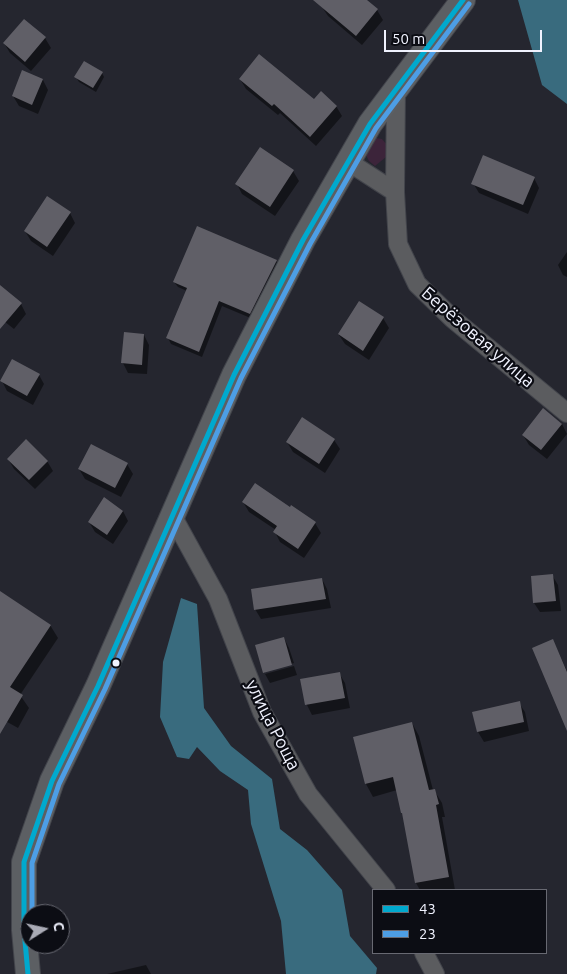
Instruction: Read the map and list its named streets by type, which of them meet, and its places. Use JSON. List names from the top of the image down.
{
  "streets": {
    "street": ["Берёзовая улица", "улица Роща"]
  },
  "lines": ["transit line 43", "transit line 23"],
  "legend": ["43", "23"],
  "scale_bar": "50 m",
  "north": "right"
}
